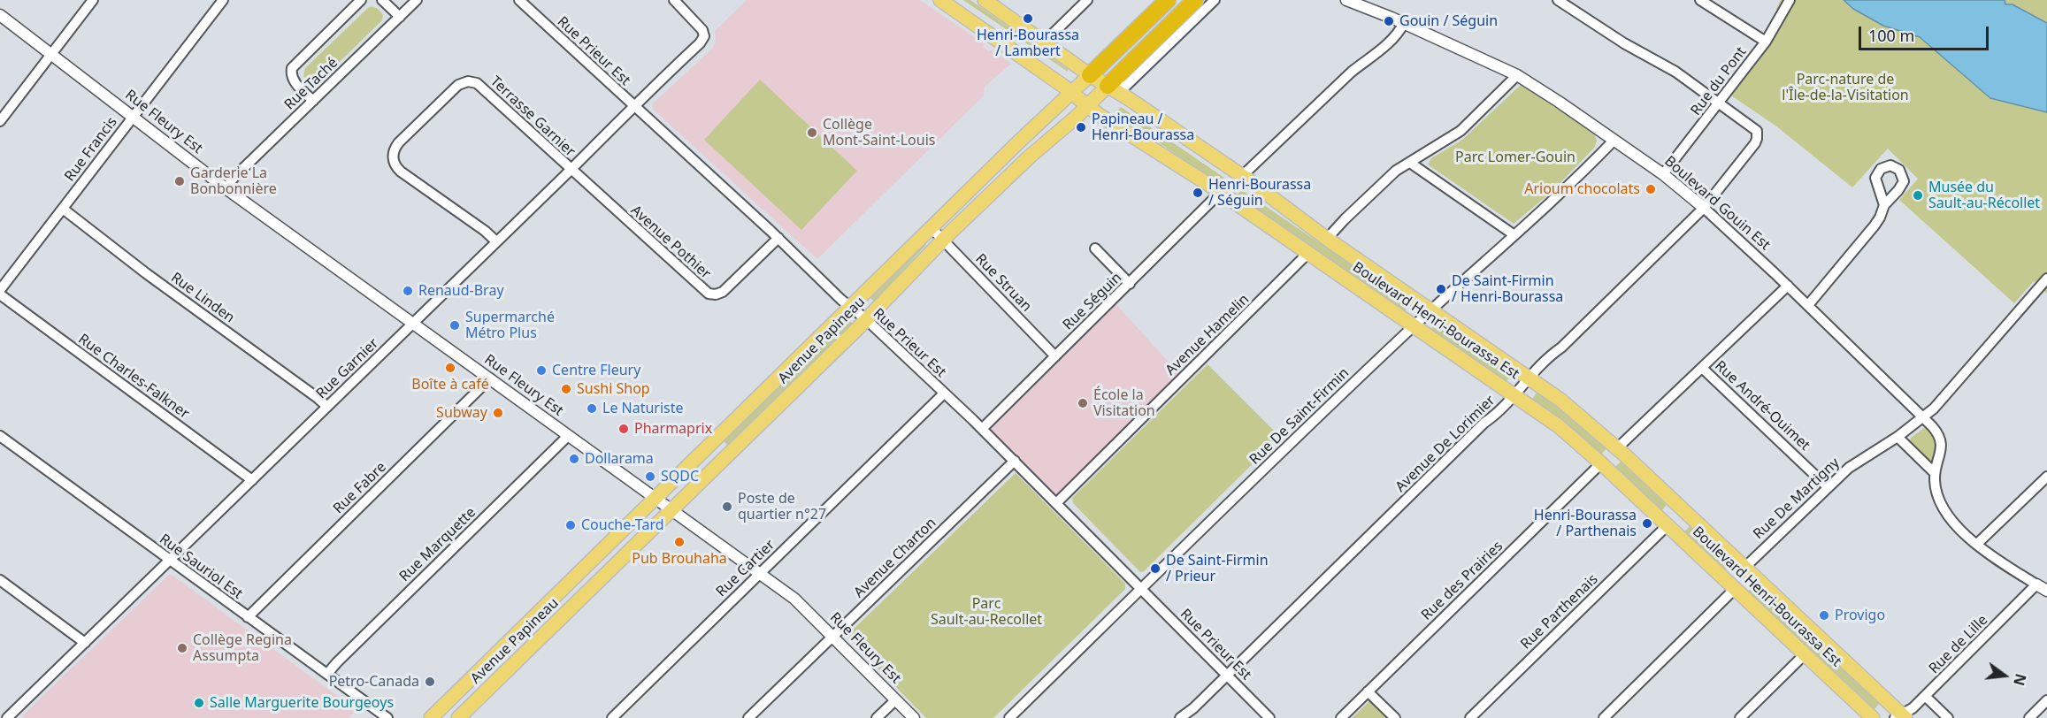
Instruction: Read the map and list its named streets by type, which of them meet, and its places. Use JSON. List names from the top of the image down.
{
  "streets": {
    "main road": ["Boulevard Henri-Bourassa Est", "Avenue Papineau"],
    "street": [
      "Rue Prieur Est",
      "Rue du Pont",
      "Rue Taché",
      "Terrasse Garnier",
      "Rue Fleury Est",
      "Rue Francis",
      "Boulevard Gouin Est",
      "Avenue Pothier",
      "Rue Struan",
      "Rue Linden",
      "Rue Séguin",
      "Avenue Hamelin",
      "Rue Garnier",
      "Rue Charles-Falkner",
      "Rue André-Ouimet",
      "Rue De Saint-Firmin",
      "Avenue De Lorimier",
      "Rue Fabre",
      "Rue De Martigny",
      "Rue Marquette",
      "Avenue Charton",
      "Rue Sauriol Est",
      "Rue Cartier",
      "Rue des Prairies",
      "Rue Parthenais",
      "Rue de Lille"
    ]
  },
  "crossings": [
    ["Rue Prieur Est", "Avenue Pothier"],
    ["Rue Prieur Est", "Rue Séguin"],
    ["Rue Prieur Est", "Avenue Hamelin"],
    ["Rue Prieur Est", "Avenue Papineau"],
    ["Rue Prieur Est", "Rue Garnier"],
    ["Rue Prieur Est", "Rue De Saint-Firmin"],
    ["Rue Prieur Est", "Avenue De Lorimier"],
    ["Rue Prieur Est", "Avenue Charton"],
    ["Rue Prieur Est", "Rue Cartier"],
    ["Rue du Pont", "Boulevard Gouin Est"],
    ["Rue du Pont", "Avenue De Lorimier"],
    ["Rue Taché", "Rue Fleury Est"],
    ["Terrasse Garnier", "Avenue Pothier"],
    ["Terrasse Garnier", "Rue Garnier"],
    ["Rue Fleury Est", "Rue Francis"],
    ["Rue Fleury Est", "Avenue Papineau"],
    ["Rue Fleury Est", "Rue Garnier"],
    ["Rue Fleury Est", "Rue Fabre"],
    ["Rue Fleury Est", "Rue Marquette"],
    ["Rue Fleury Est", "Avenue Charton"],
    ["Rue Fleury Est", "Rue Cartier"],
    ["Rue Francis", "Rue Linden"],
    ["Boulevard Gouin Est", "Rue De Saint-Firmin"],
    ["Boulevard Gouin Est", "Avenue De Lorimier"],
    ["Boulevard Gouin Est", "Rue De Martigny"],
    ["Boulevard Gouin Est", "Rue de Lille"],
    ["Avenue Pothier", "Rue Garnier"],
    ["Rue Struan", "Rue Séguin"],
    ["Rue Struan", "Avenue Papineau"],
    ["Rue Linden", "Rue Garnier"],
    ["Rue Séguin", "Boulevard Henri-Bourassa Est"],
    ["Boulevard Henri-Bourassa Est", "Avenue Hamelin"],
    ["Boulevard Henri-Bourassa Est", "Avenue Papineau"],
    ["Boulevard Henri-Bourassa Est", "Rue De Saint-Firmin"],
    ["Boulevard Henri-Bourassa Est", "Avenue De Lorimier"],
    ["Boulevard Henri-Bourassa Est", "Rue De Martigny"],
    ["Boulevard Henri-Bourassa Est", "Rue des Prairies"],
    ["Boulevard Henri-Bourassa Est", "Rue Parthenais"],
    ["Boulevard Henri-Bourassa Est", "Rue de Lille"],
    ["Rue Garnier", "Rue Charles-Falkner"],
    ["Rue Garnier", "Rue Sauriol Est"],
    ["Rue André-Ouimet", "Rue De Martigny"],
    ["Rue Fabre", "Rue Sauriol Est"],
    ["Rue Marquette", "Rue Sauriol Est"]
  ],
  "parks": ["Parc-nature de l'Île-de-la-Visitation", "Parc Lomer-Gouin", "Parc Sault-au-Recollet"],
  "places": [
    "Henri-Bourassa / Lambert",
    "Gouin / Séguin",
    "Papineau / Henri-Bourassa",
    "Collège Mont-Saint-Louis",
    "Garderie La Bonbonnière",
    "Arioum chocolats",
    "Henri-Bourassa / Séguin",
    "Musée du Sault-au-Récollet",
    "De Saint-Firmin / Henri-Bourassa",
    "Renaud-Bray",
    "Supermarché Métro Plus",
    "Boîte à café",
    "Centre Fleury",
    "Sushi Shop",
    "École la Visitation",
    "Le Naturiste",
    "Subway",
    "Pharmaprix",
    "Dollarama",
    "SQDC",
    "Poste de quartier n°27",
    "Henri-Bourassa / Parthenais",
    "Couche-Tard",
    "Pub Brouhaha",
    "De Saint-Firmin / Prieur",
    "Provigo",
    "Collège Regina Assumpta",
    "Petro-Canada",
    "Salle Marguerite Bourgeoys"
  ],
  "scale_bar": "100 m",
  "north": "right"
}
